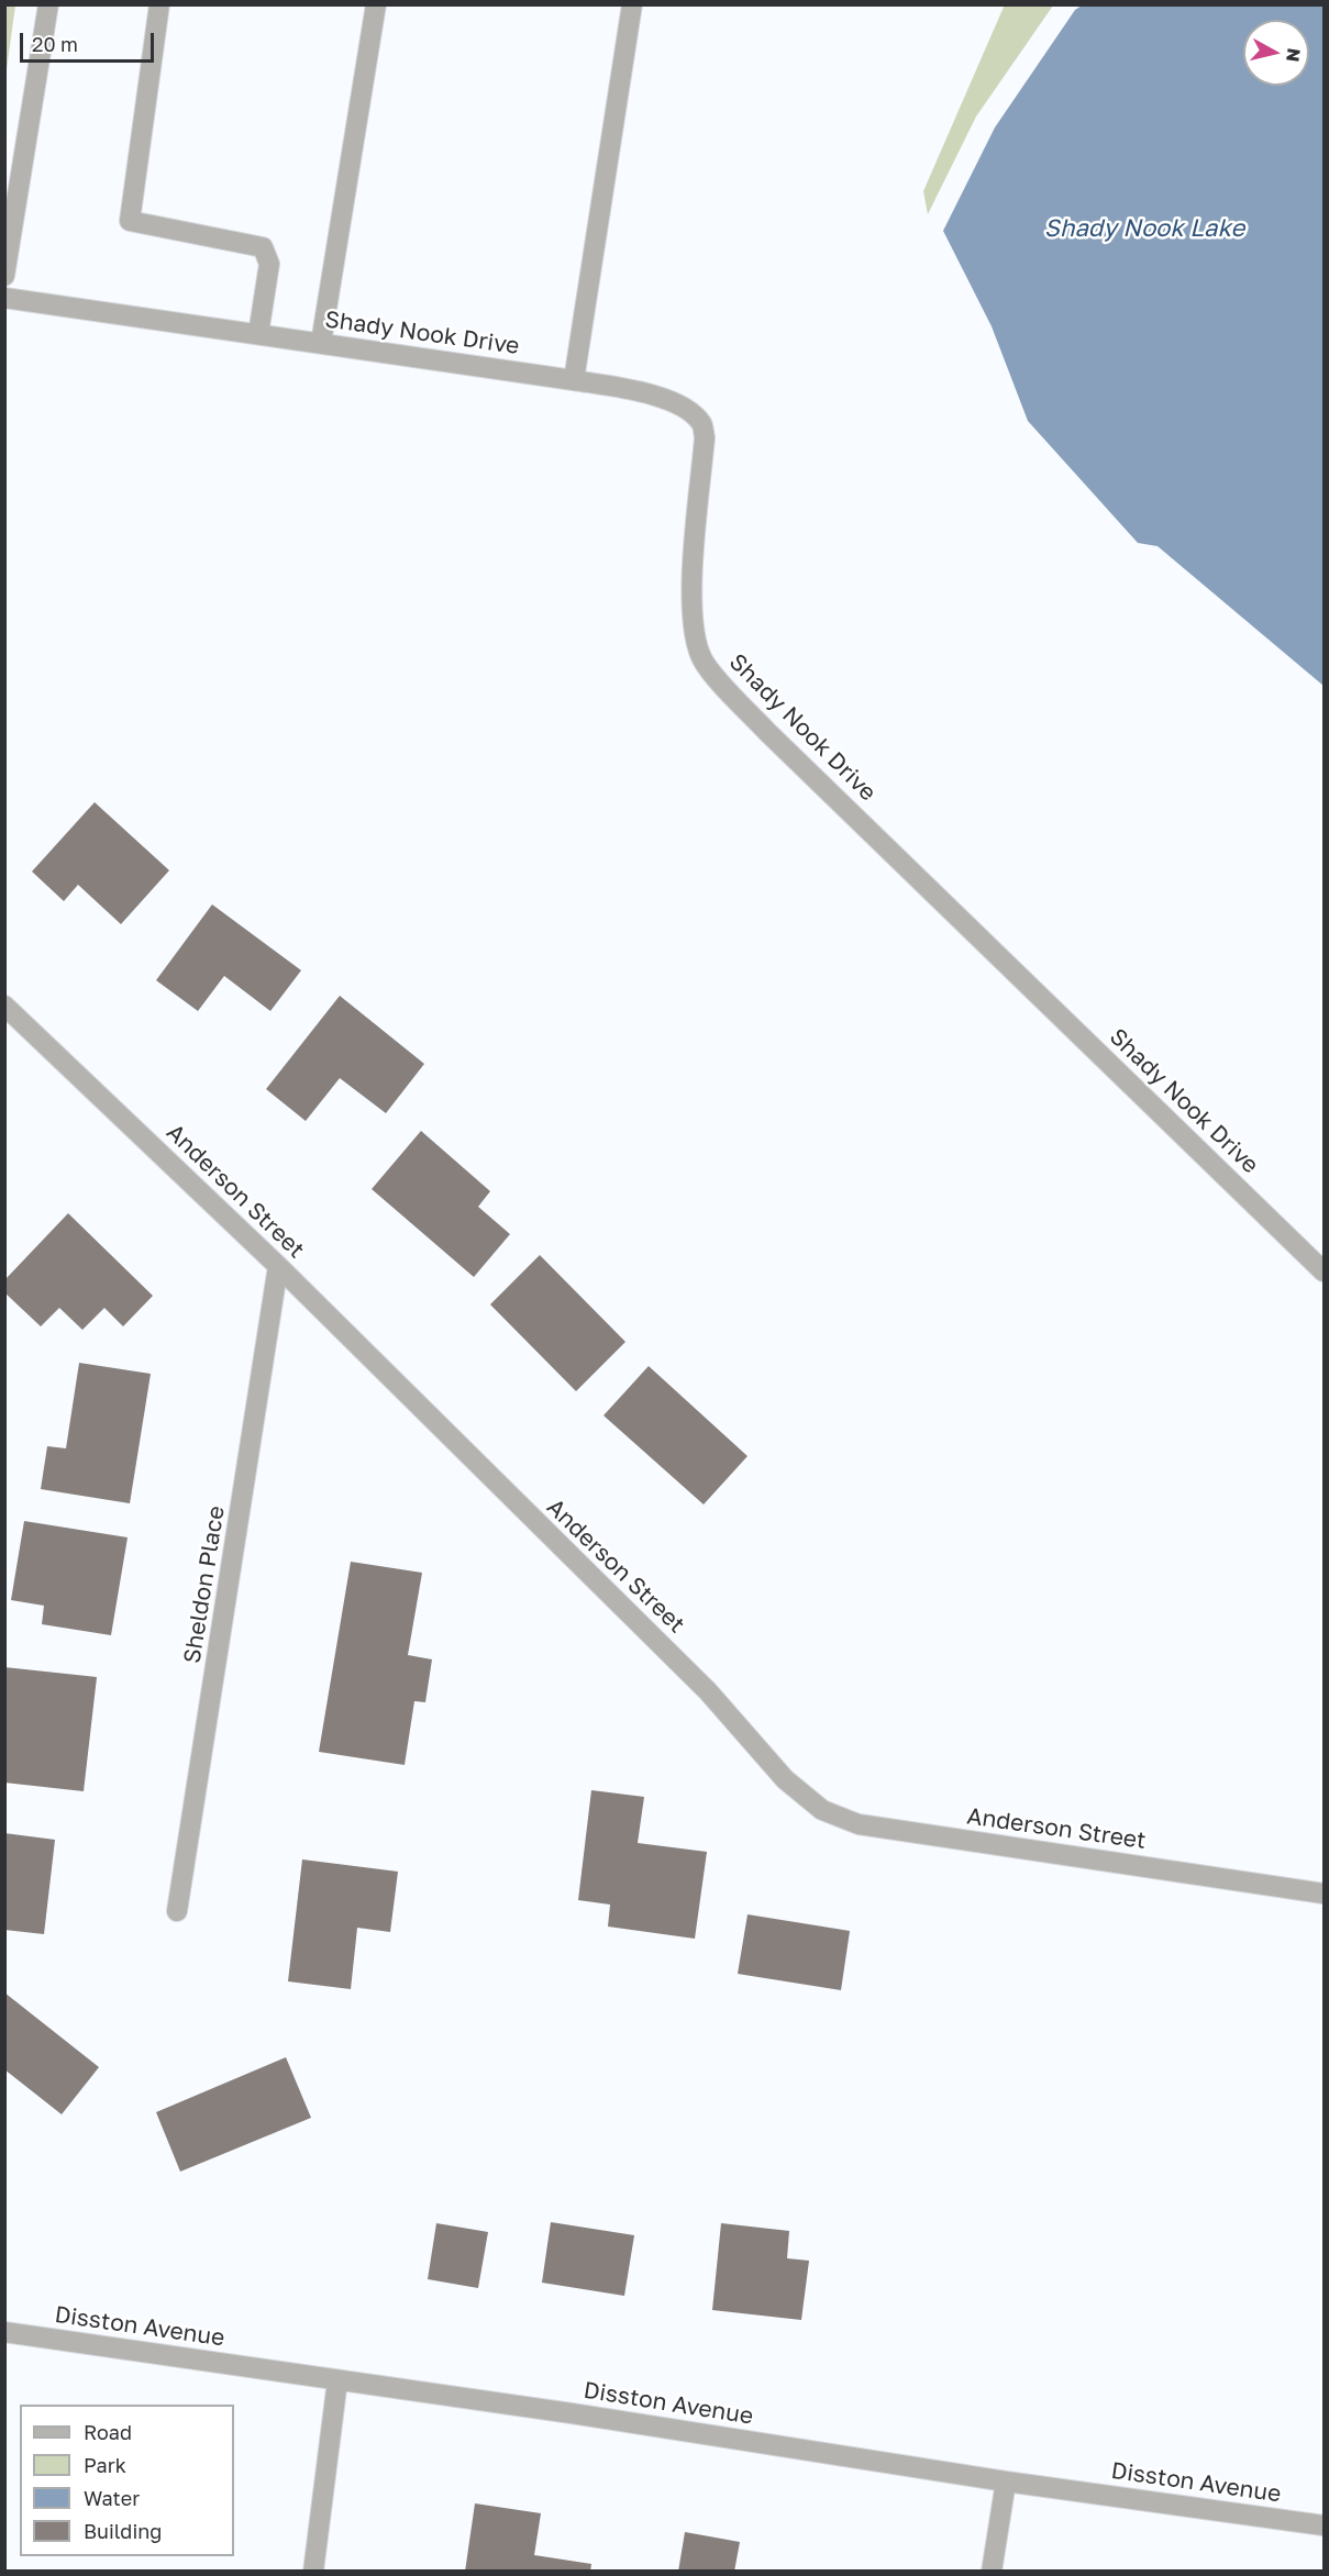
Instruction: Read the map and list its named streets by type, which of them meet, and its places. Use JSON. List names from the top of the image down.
{
  "streets": {
    "street": [
      "Shady Nook Drive",
      "Anderson Street",
      "Sheldon Place",
      "Disston Avenue"
    ]
  },
  "crossings": [
    ["Anderson Street", "Sheldon Place"]
  ],
  "water": ["Shady Nook Lake"],
  "legend": [
    "Road",
    "Park",
    "Water",
    "Building"
  ],
  "scale_bar": "20 m",
  "north": "right"
}
